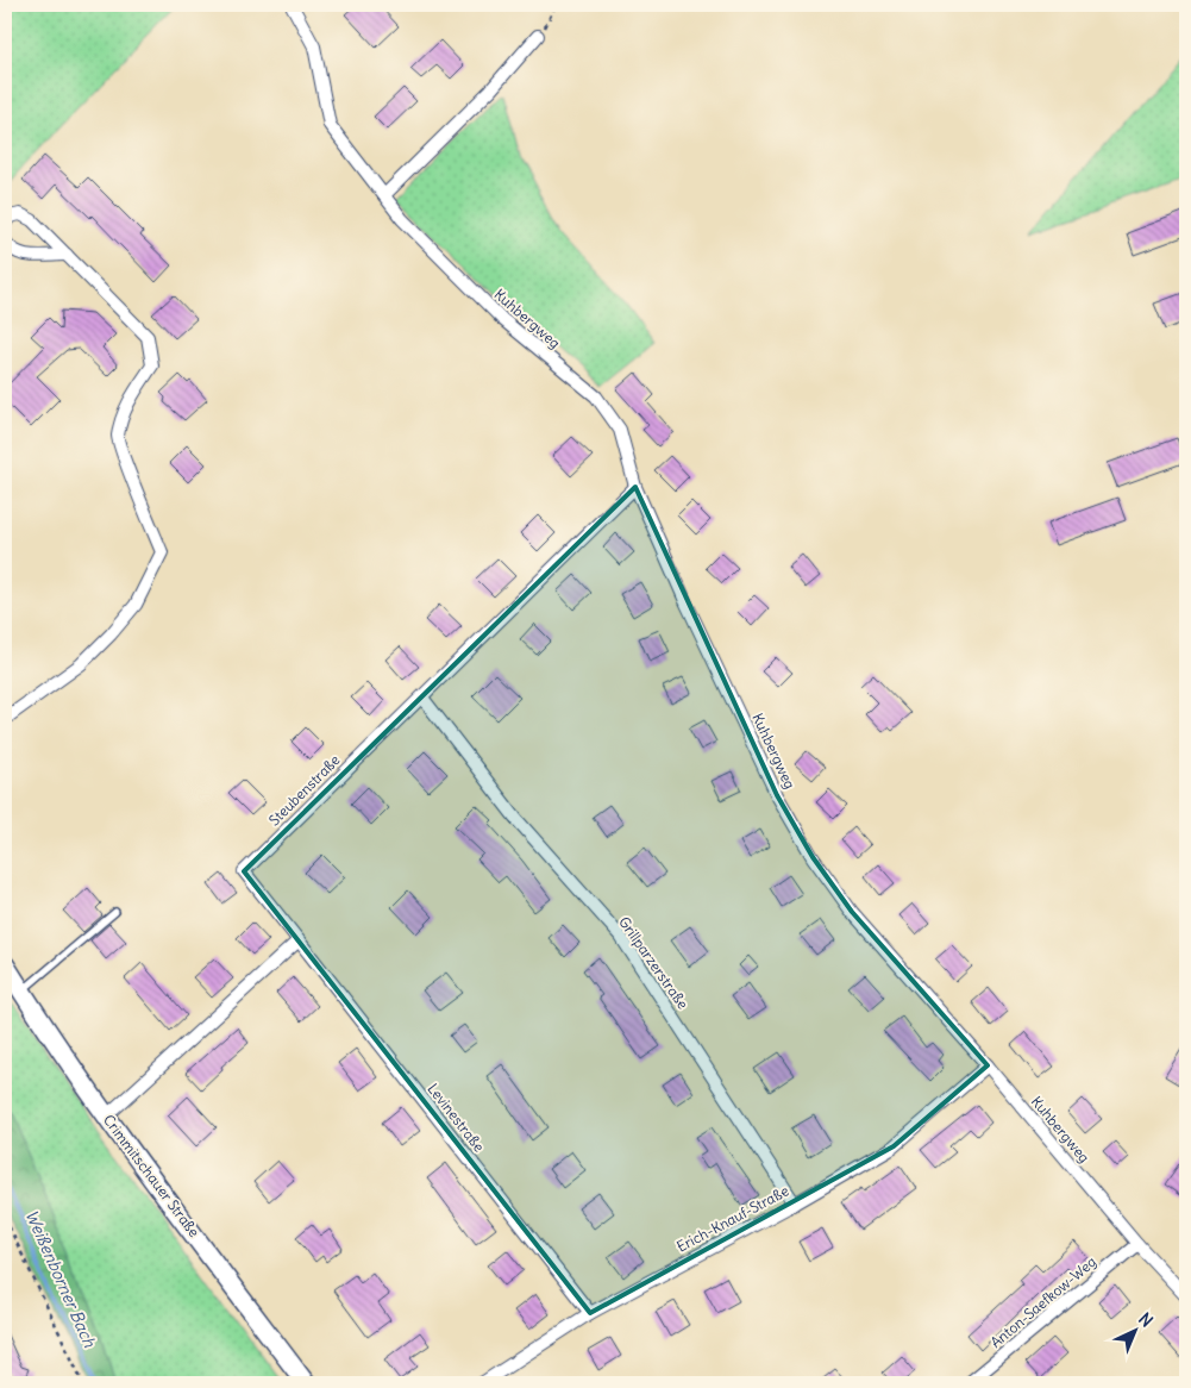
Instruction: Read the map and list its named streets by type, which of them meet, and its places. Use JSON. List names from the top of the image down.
{
  "streets": {
    "main road": ["Crimmitschauer Straße"],
    "street": [
      "Kuhbergweg",
      "Steubenstraße",
      "Grillparzerstraße",
      "Levinestraße",
      "Erich-Knauf-Straße",
      "Anton-Saefkow-Weg"
    ]
  },
  "crossings": [
    ["Kuhbergweg", "Steubenstraße"],
    ["Kuhbergweg", "Erich-Knauf-Straße"],
    ["Kuhbergweg", "Anton-Saefkow-Weg"],
    ["Steubenstraße", "Grillparzerstraße"],
    ["Steubenstraße", "Levinestraße"],
    ["Grillparzerstraße", "Erich-Knauf-Straße"],
    ["Levinestraße", "Erich-Knauf-Straße"]
  ],
  "water": ["Weißenborner Bach"],
  "north": "top right"
}
